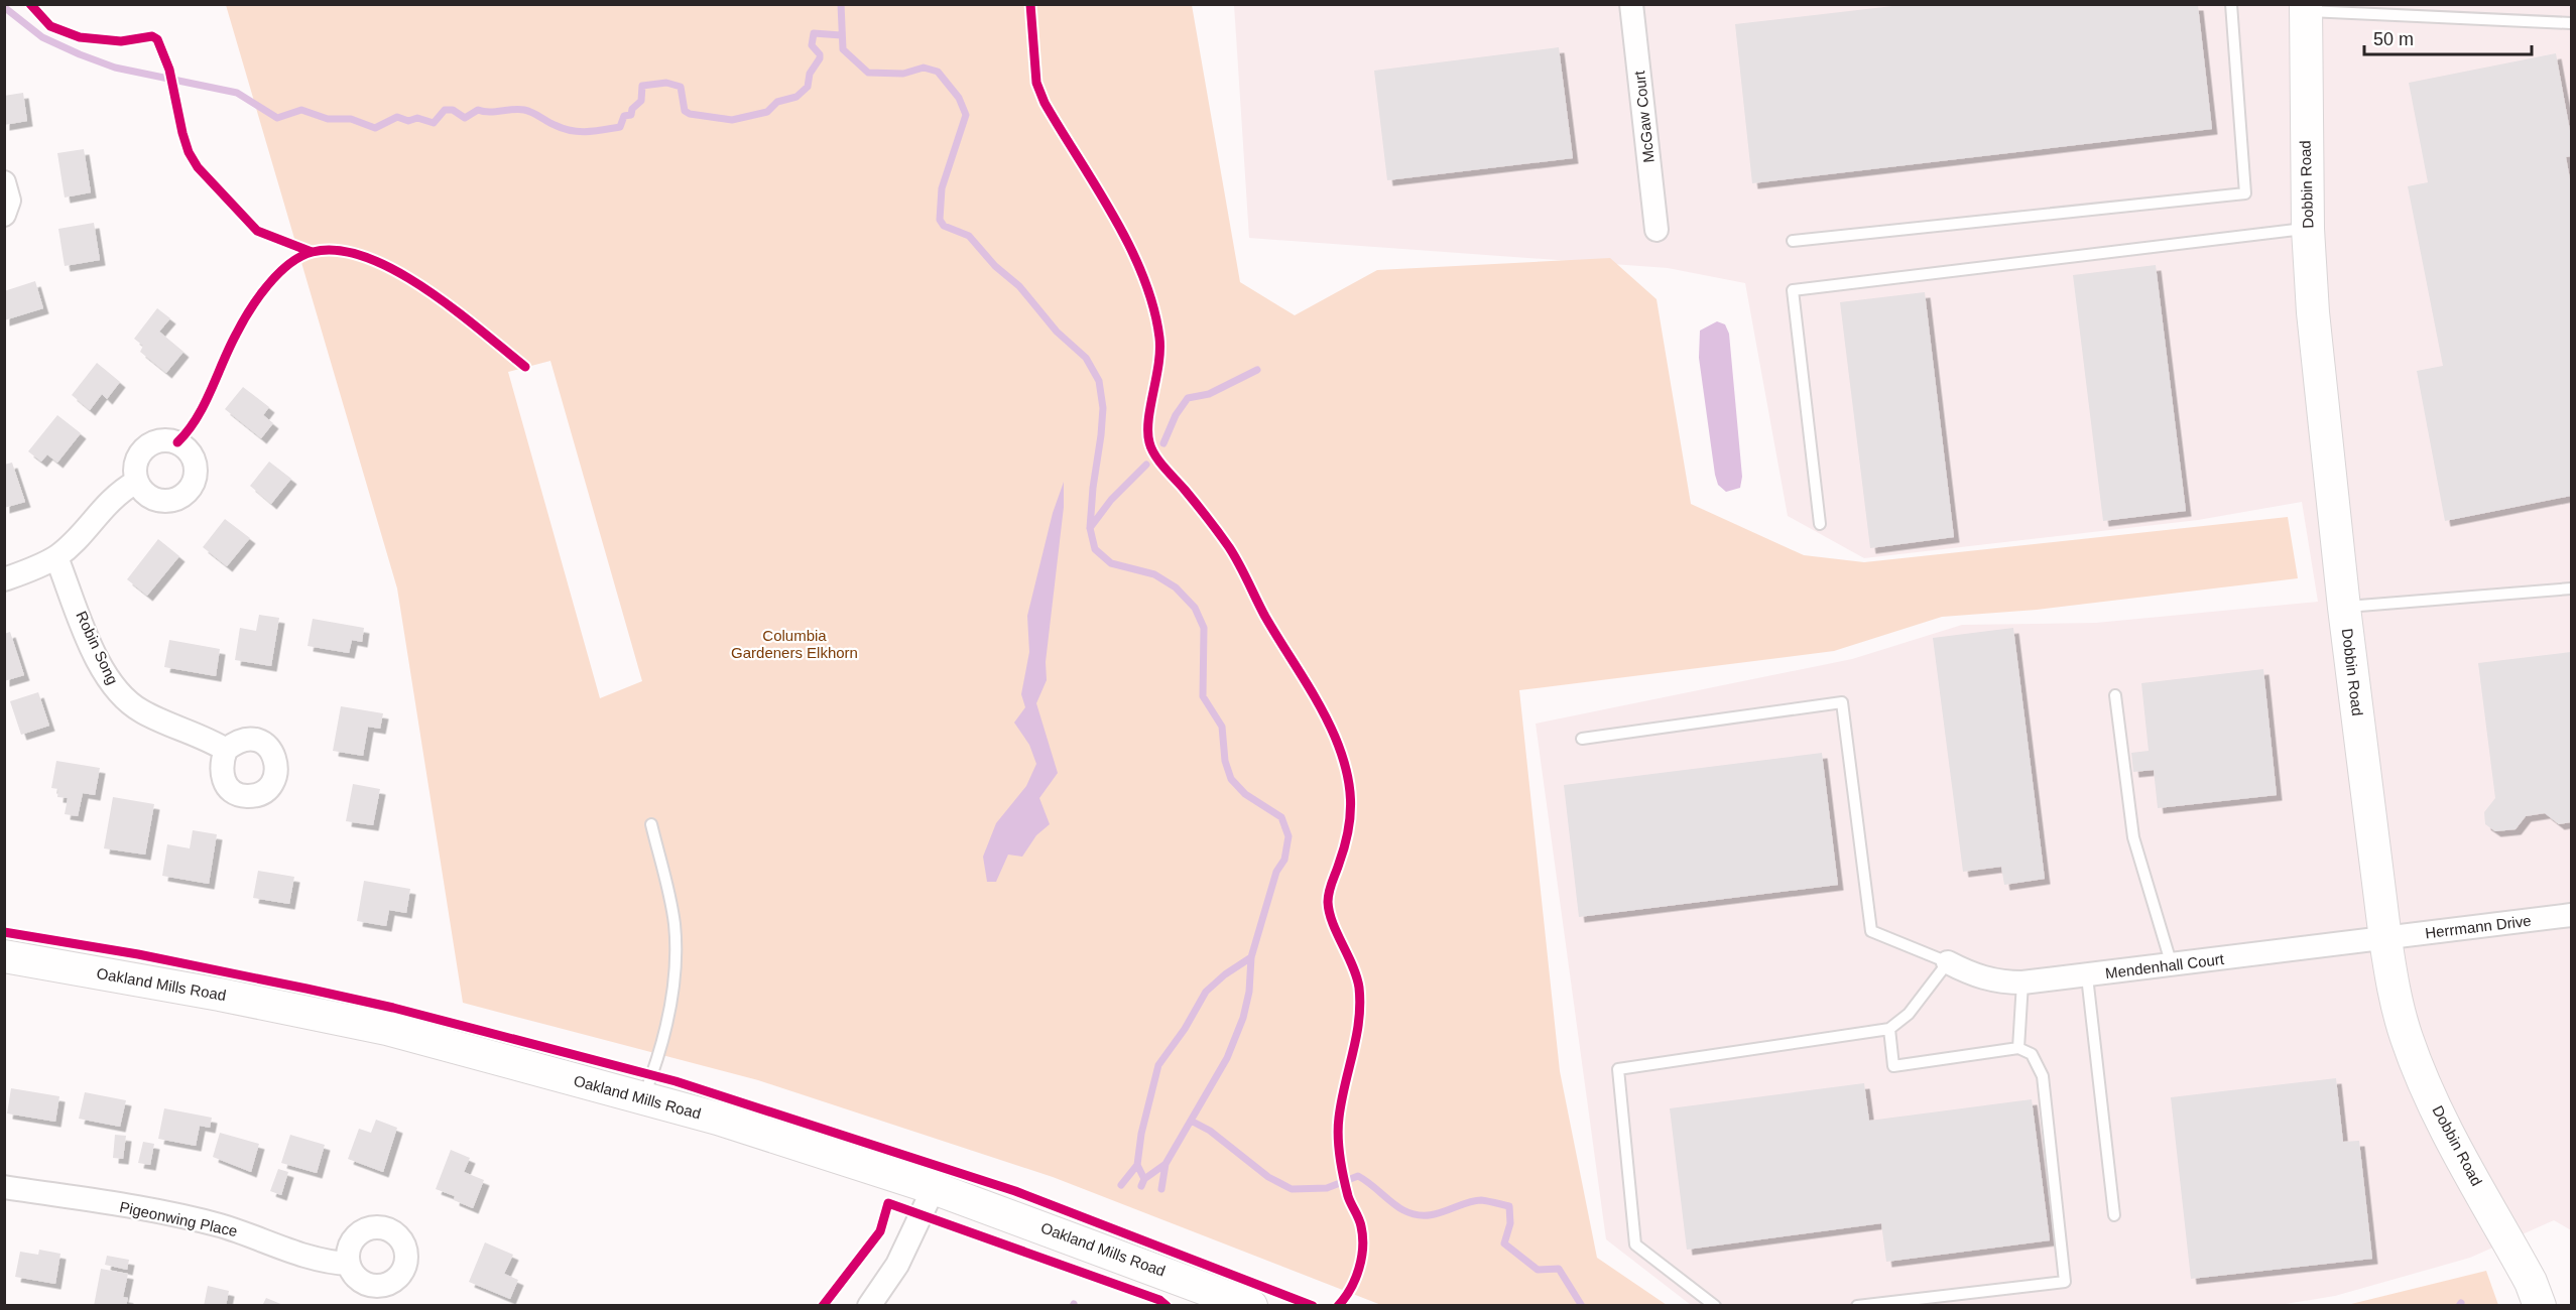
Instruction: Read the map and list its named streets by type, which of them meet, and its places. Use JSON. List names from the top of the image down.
{
  "streets": {
    "street": [
      "McGaw Court",
      "Dobbin Road",
      "Robin Song",
      "Herrmann Drive",
      "Mendenhall Court",
      "Oakland Mills Road",
      "Pigeonwing Place"
    ]
  },
  "crossings": [
    ["Dobbin Road", "Herrmann Drive"],
    ["Dobbin Road", "Mendenhall Court"],
    ["Herrmann Drive", "Mendenhall Court"]
  ],
  "parks": ["Columbia Gardeners Elkhorn"],
  "scale_bar": "50 m"
}
